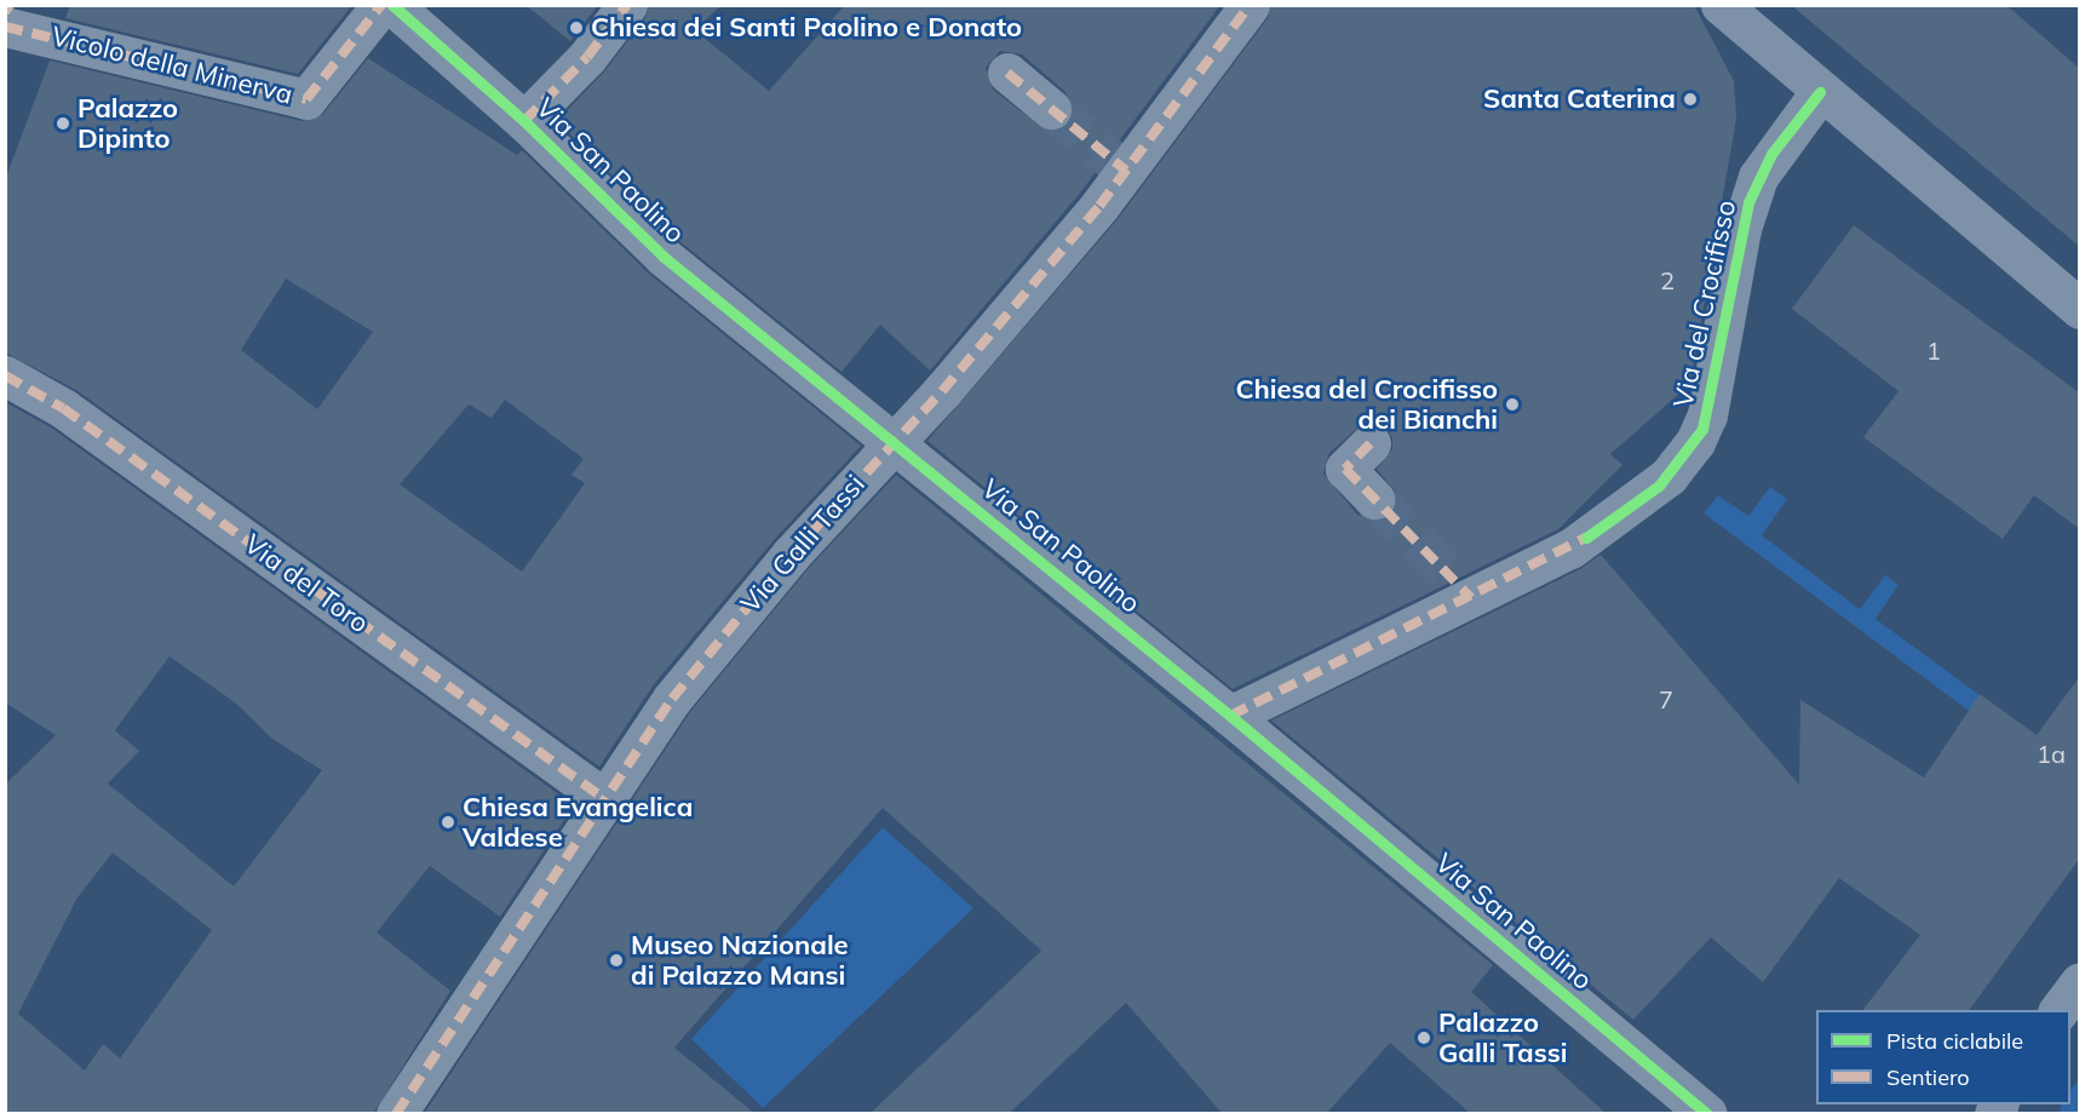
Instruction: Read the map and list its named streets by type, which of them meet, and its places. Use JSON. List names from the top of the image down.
{
  "streets": {
    "street": [
      "Vicolo della Minerva",
      "Via San Paolino",
      "Via del Crocifisso",
      "Via Galli Tassi",
      "Via del Toro"
    ]
  },
  "crossings": [
    ["Via San Paolino", "Via del Crocifisso"],
    ["Via San Paolino", "Via Galli Tassi"],
    ["Via Galli Tassi", "Via del Toro"]
  ],
  "places": [
    "Chiesa dei Santi Paolino e Donato",
    "Santa Caterina",
    "Palazzo Dipinto",
    "Chiesa del Crocifisso dei Bianchi",
    "Chiesa Evangelica Valdese",
    "Museo Nazionale di Palazzo Mansi",
    "Palazzo Galli Tassi"
  ],
  "house_numbers": [
    "2",
    "1",
    "7",
    "1a"
  ],
  "legend": ["Pista ciclabile", "Sentiero"]
}
